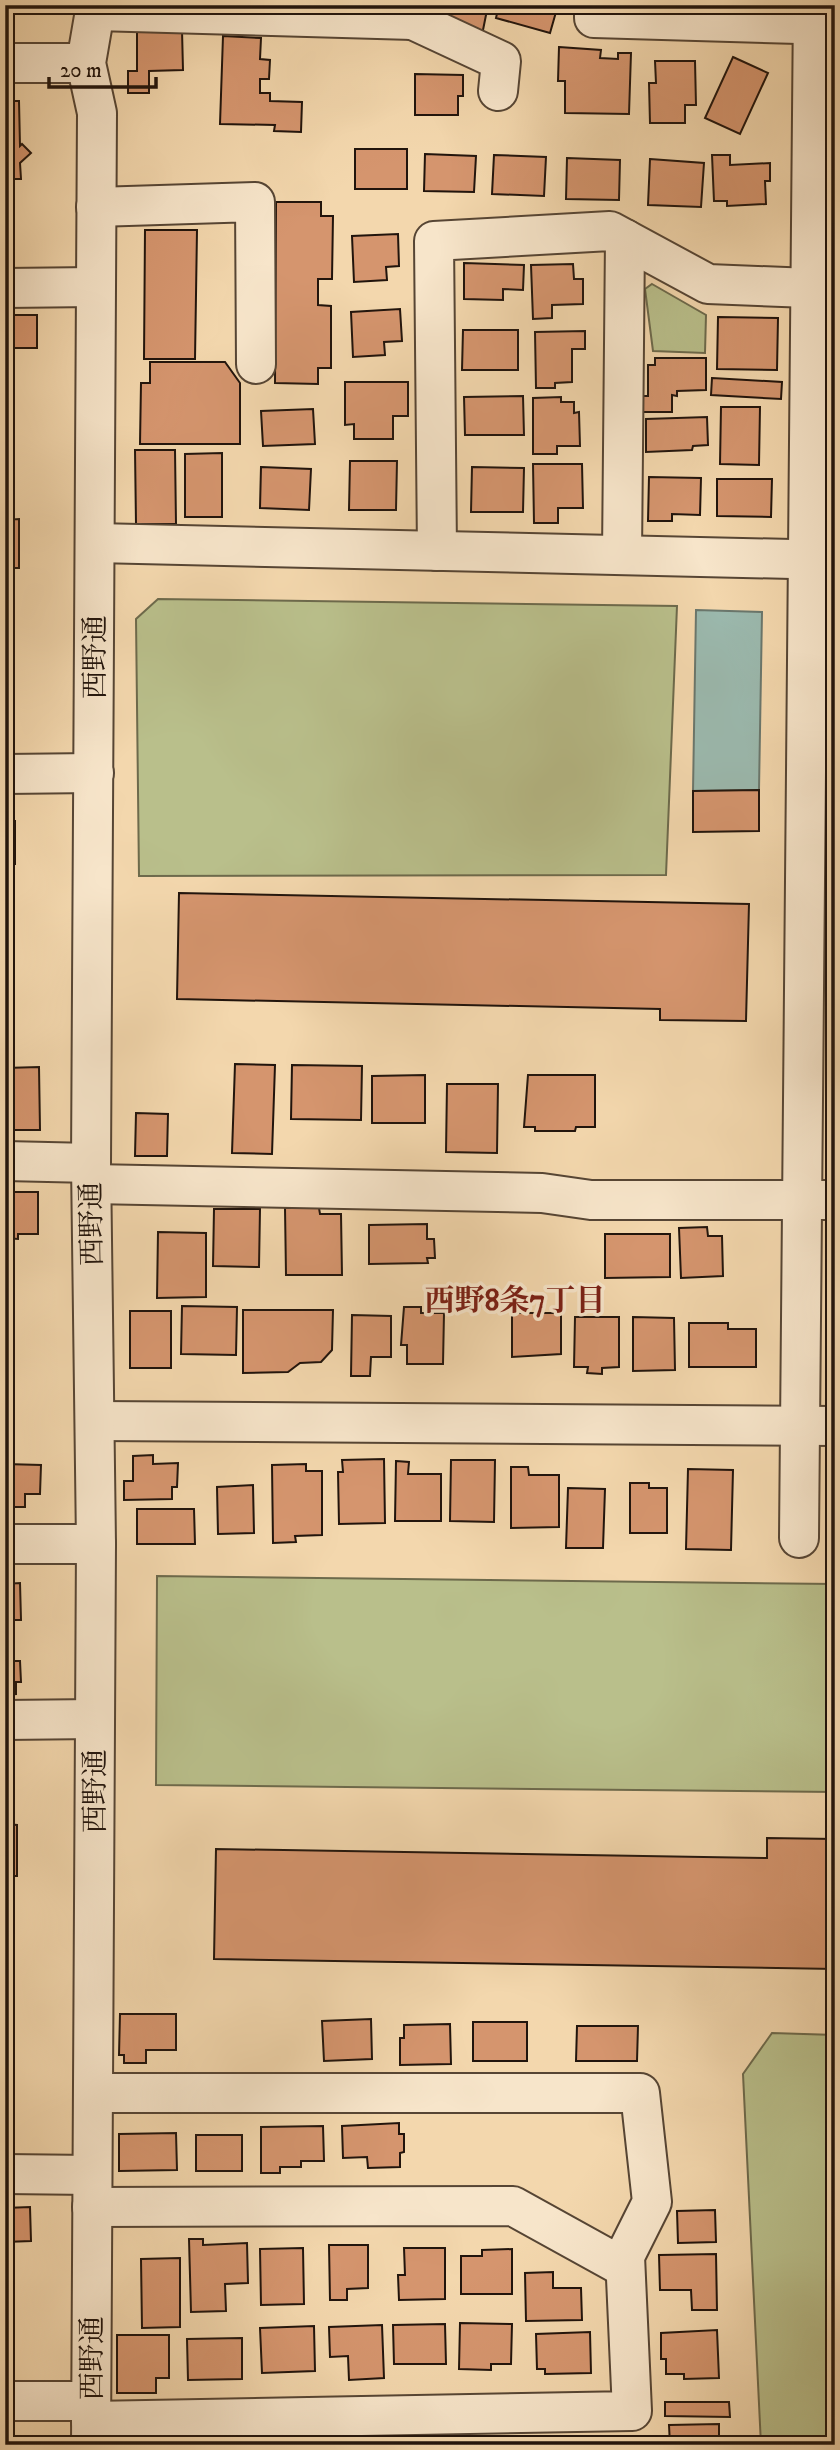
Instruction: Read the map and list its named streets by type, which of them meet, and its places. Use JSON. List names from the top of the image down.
{
  "streets": {
    "street": ["西野通"]
  },
  "districts": ["西野8条7丁目"],
  "scale_bar": "20 m"
}
